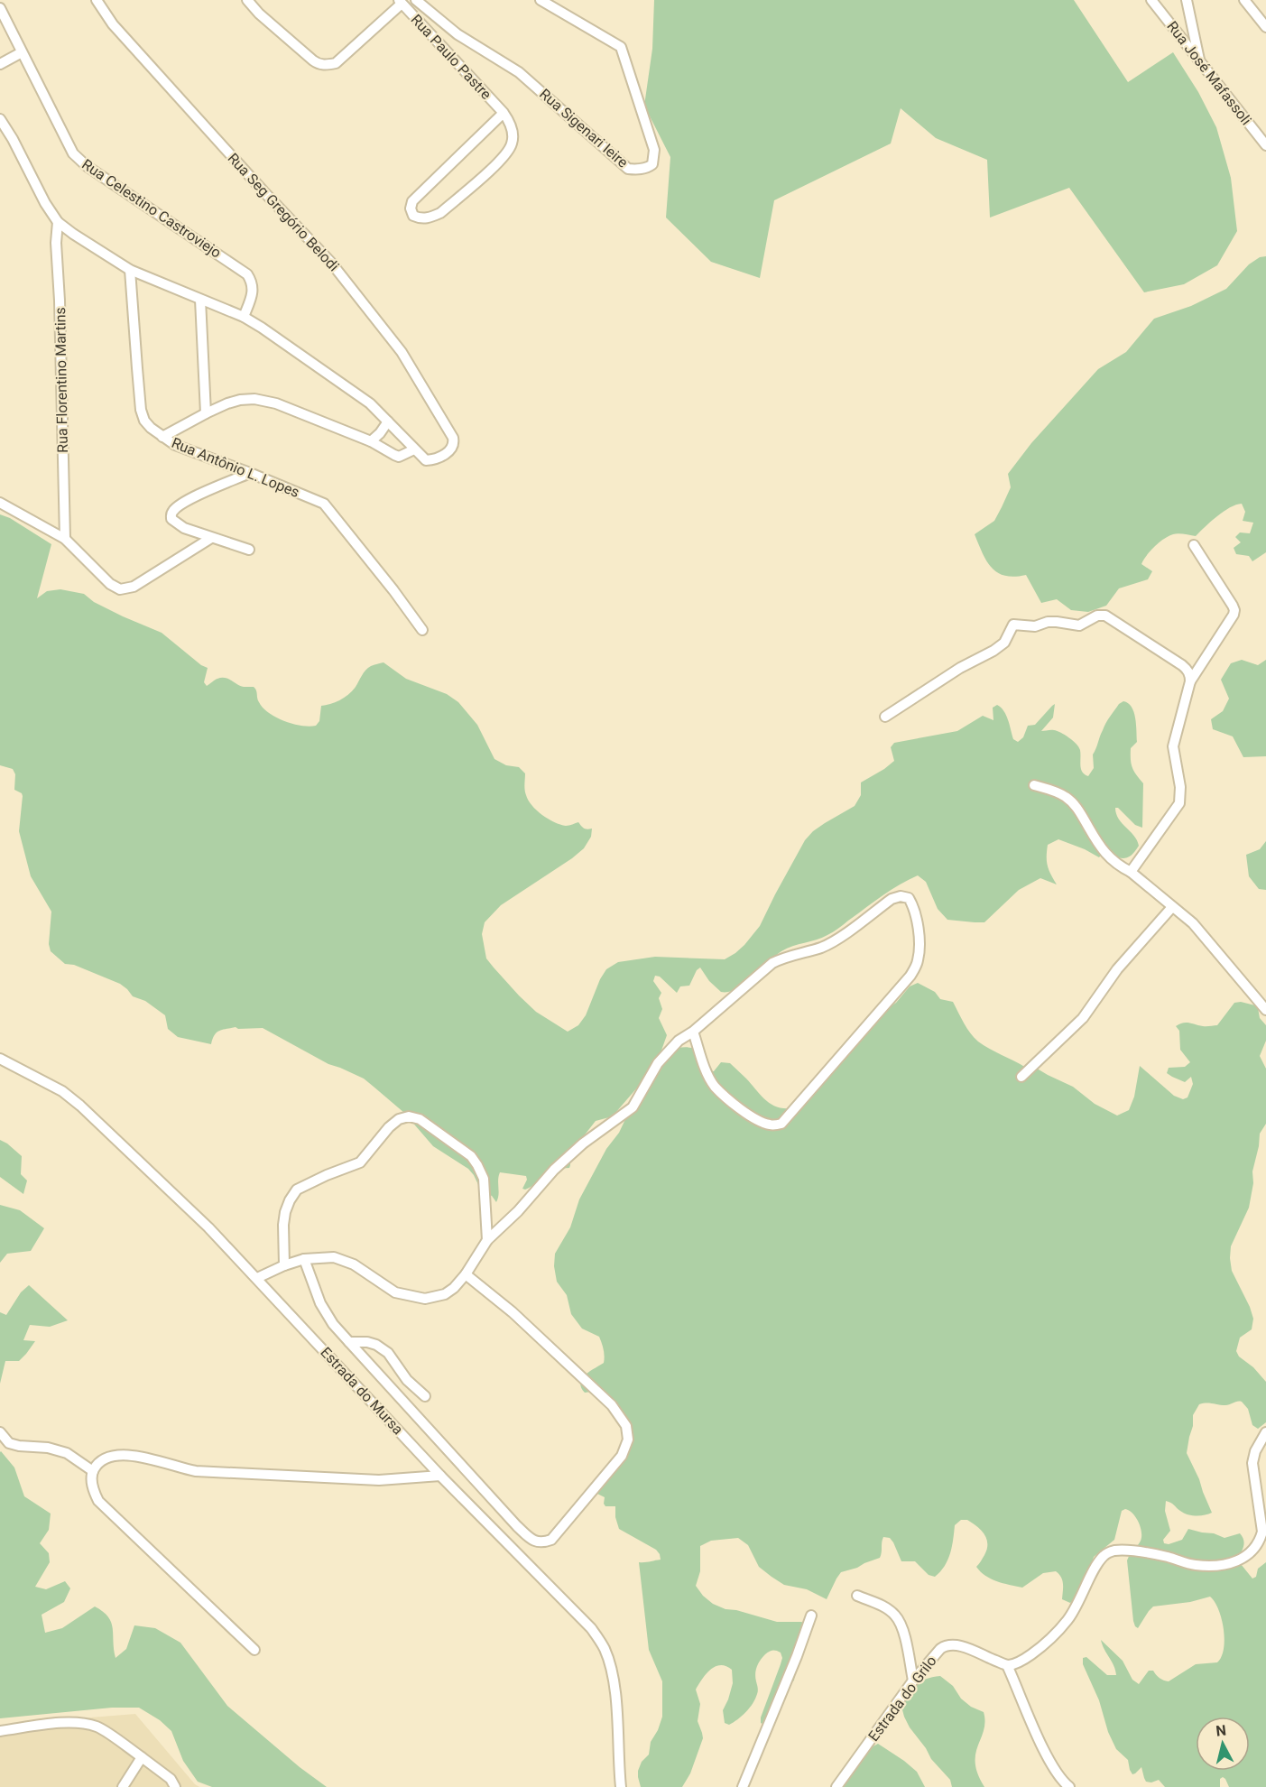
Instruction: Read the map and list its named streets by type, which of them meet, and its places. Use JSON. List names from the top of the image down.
{
  "streets": {
    "street": [
      "Rua Paulo Pastre",
      "Rua José Mafassoli",
      "Rua Sigenari Ieire",
      "Rua Celestino Castroviejo",
      "Rua Seg Gregório Belodi",
      "Rua Florentino Martins",
      "Rua Antônio L. Lopes",
      "Estrada do Mursa",
      "Estrada do Grilo"
    ]
  },
  "north": "top"
}
